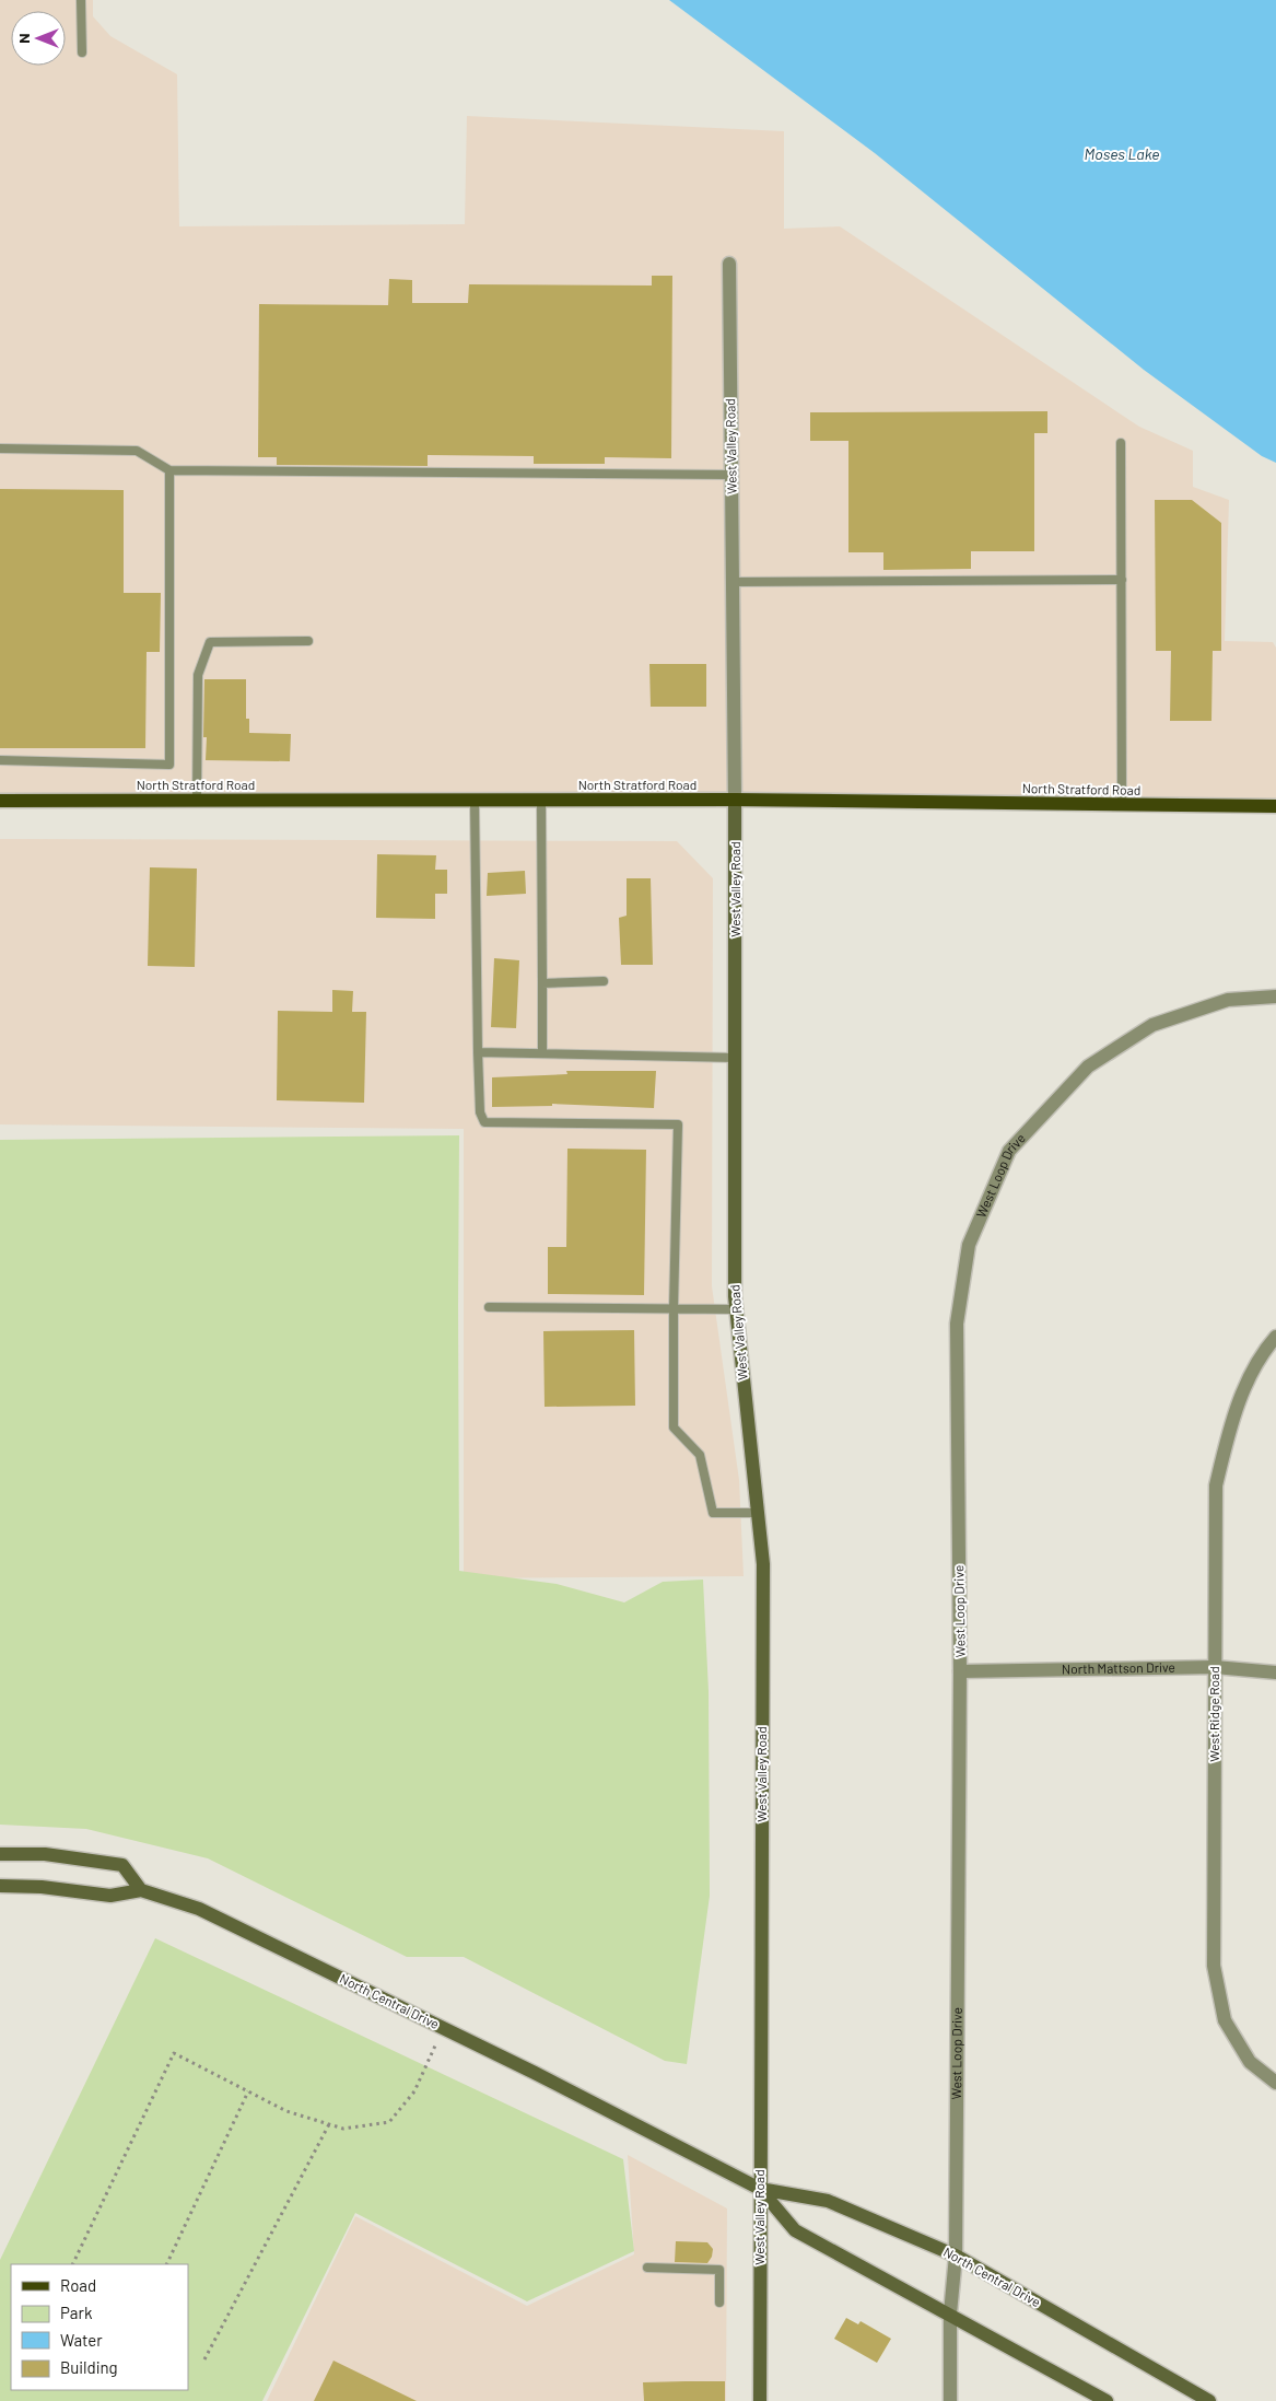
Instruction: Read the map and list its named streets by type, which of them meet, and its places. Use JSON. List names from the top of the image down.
{
  "streets": {
    "main road": ["West Valley Road", "North Stratford Road", "North Central Drive"],
    "street": ["West Loop Drive", "North Mattson Drive", "West Ridge Road"]
  },
  "crossings": [
    ["West Valley Road", "North Stratford Road"],
    ["West Valley Road", "North Central Drive"],
    ["West Loop Drive", "North Mattson Drive"],
    ["West Loop Drive", "North Central Drive"],
    ["North Mattson Drive", "West Ridge Road"]
  ],
  "water": ["Moses Lake"],
  "legend": [
    "Road",
    "Park",
    "Water",
    "Building"
  ],
  "north": "left"
}
